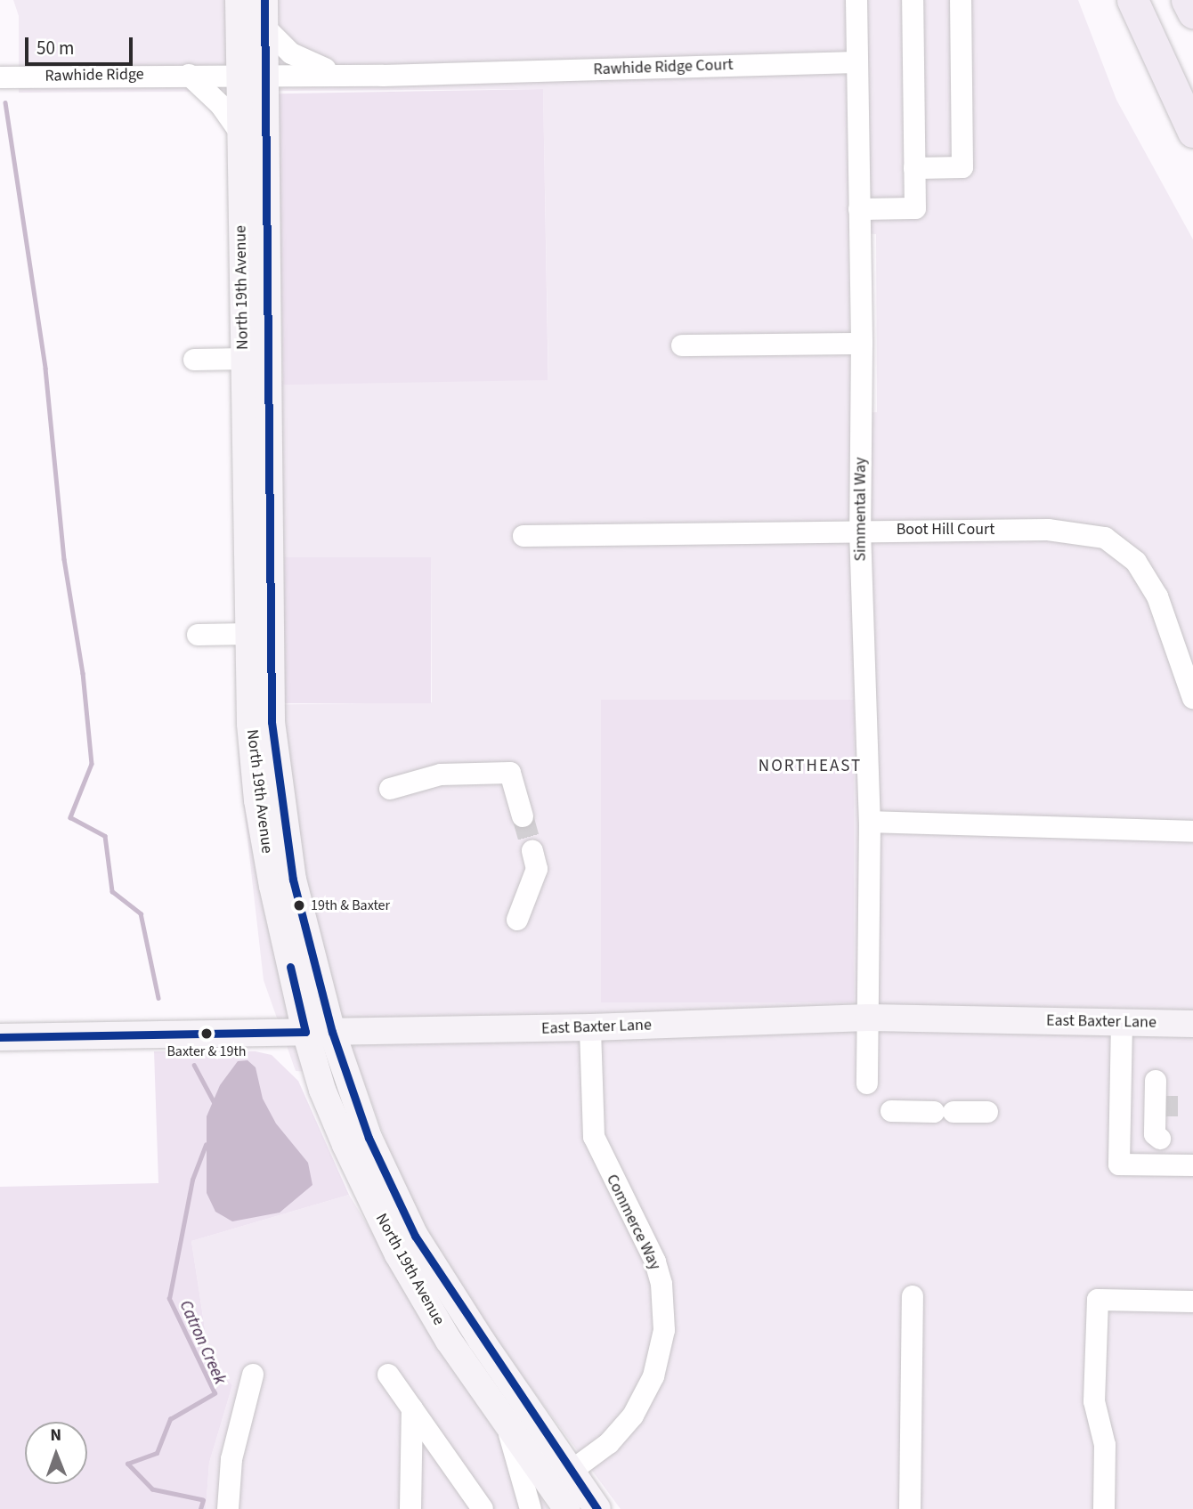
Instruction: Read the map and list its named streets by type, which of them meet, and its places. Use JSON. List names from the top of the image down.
{
  "streets": {
    "main road": ["North 19th Avenue", "East Baxter Lane"],
    "street": [
      "Rawhide Ridge Court",
      "Rawhide Ridge",
      "Simmental Way",
      "Boot Hill Court",
      "Commerce Way"
    ]
  },
  "crossings": [
    ["Rawhide Ridge Court", "Rawhide Ridge"],
    ["Rawhide Ridge Court", "Simmental Way"],
    ["Rawhide Ridge", "North 19th Avenue"],
    ["North 19th Avenue", "East Baxter Lane"],
    ["North 19th Avenue", "Commerce Way"],
    ["Simmental Way", "Boot Hill Court"],
    ["Simmental Way", "East Baxter Lane"],
    ["East Baxter Lane", "Commerce Way"]
  ],
  "districts": ["NORTHEAST"],
  "water": ["Catron Creek"],
  "places": ["19th & Baxter", "Baxter & 19th"],
  "scale_bar": "50 m",
  "north": "top"
}
